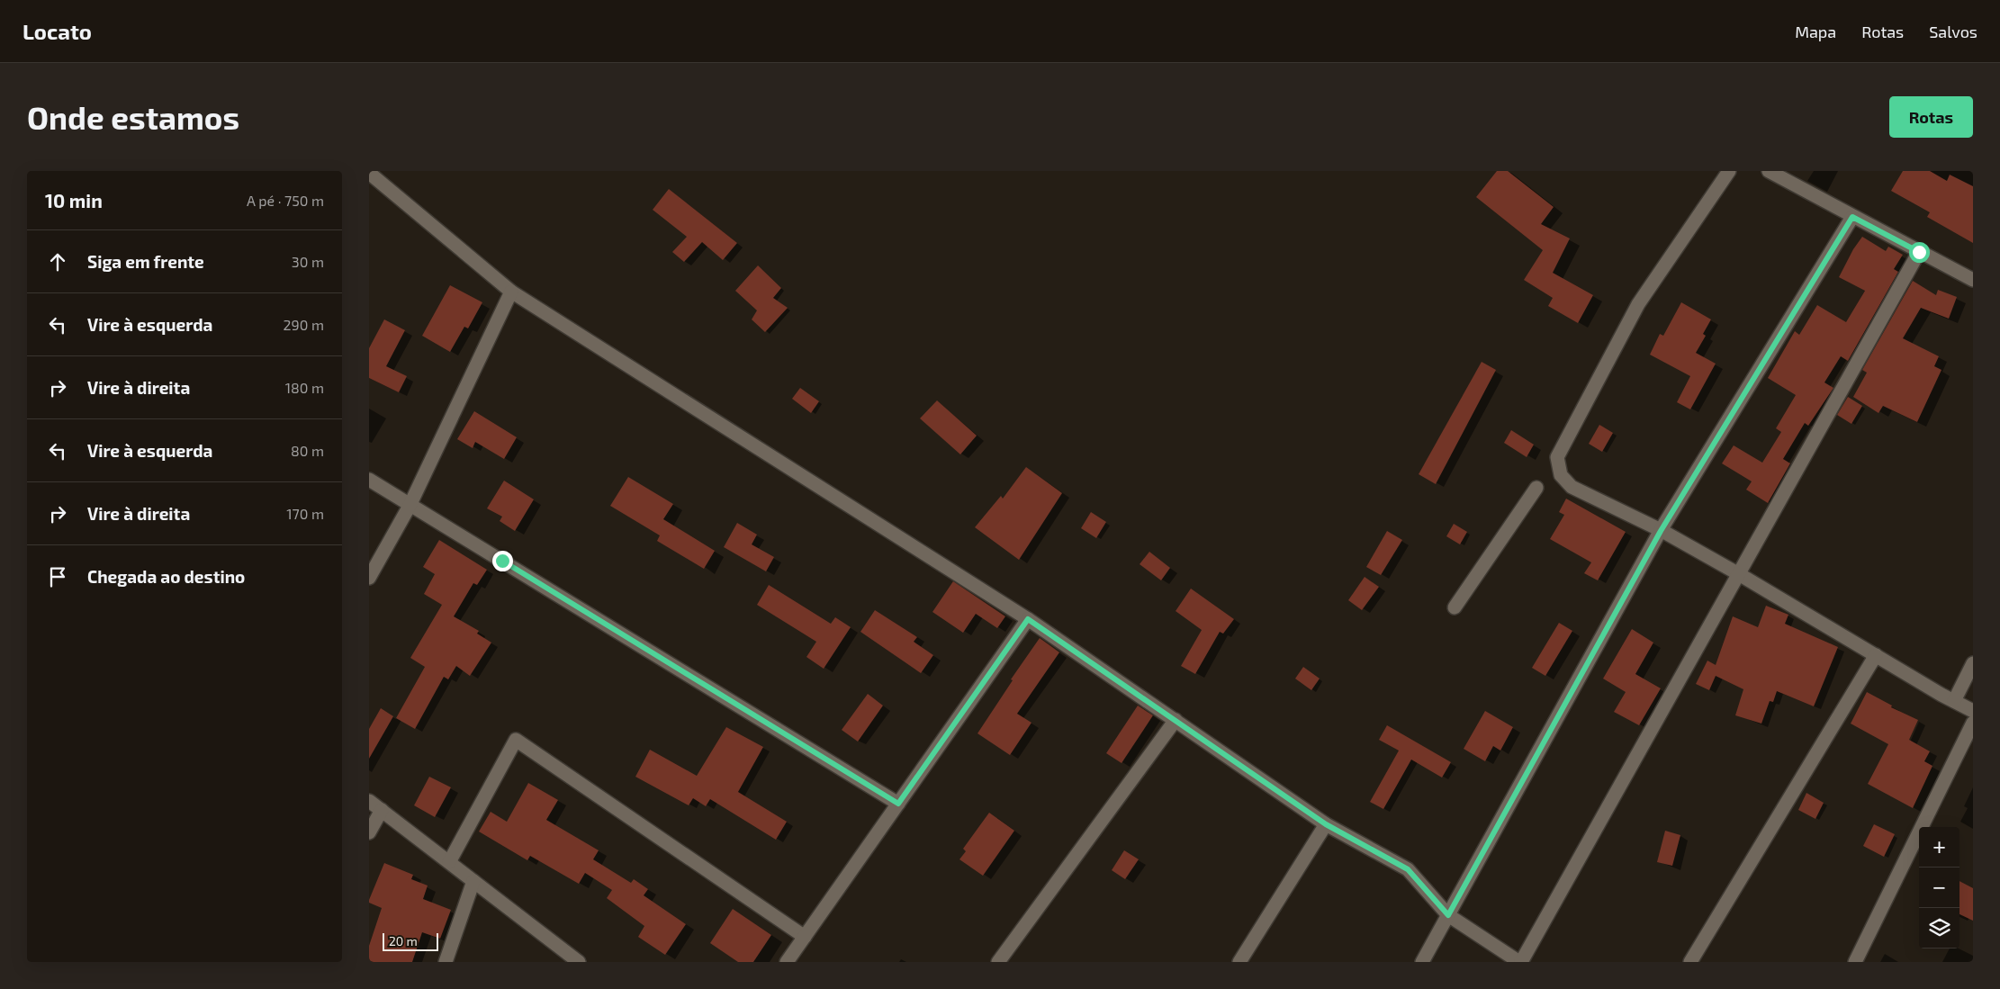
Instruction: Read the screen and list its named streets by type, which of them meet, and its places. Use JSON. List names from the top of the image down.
{
  "scale_bar": "20 m",
  "page": {
    "header": "Locato",
    "nav": ["Mapa", "Rotas", "Salvos"],
    "buttons": "Rotas",
    "title": "Onde estamos",
    "heading": ["10 min", "A pé · 750 m"],
    "list": [
      ["Siga em frente", "30 m"],
      ["Vire à esquerda", "290 m"],
      ["Vire à direita", "180 m"],
      ["Vire à esquerda", "80 m"],
      ["Vire à direita", "170 m"],
      "Chegada ao destino"
    ],
    "map_buttons": ["+", "−"],
    "scale": "20 m"
  }
}
